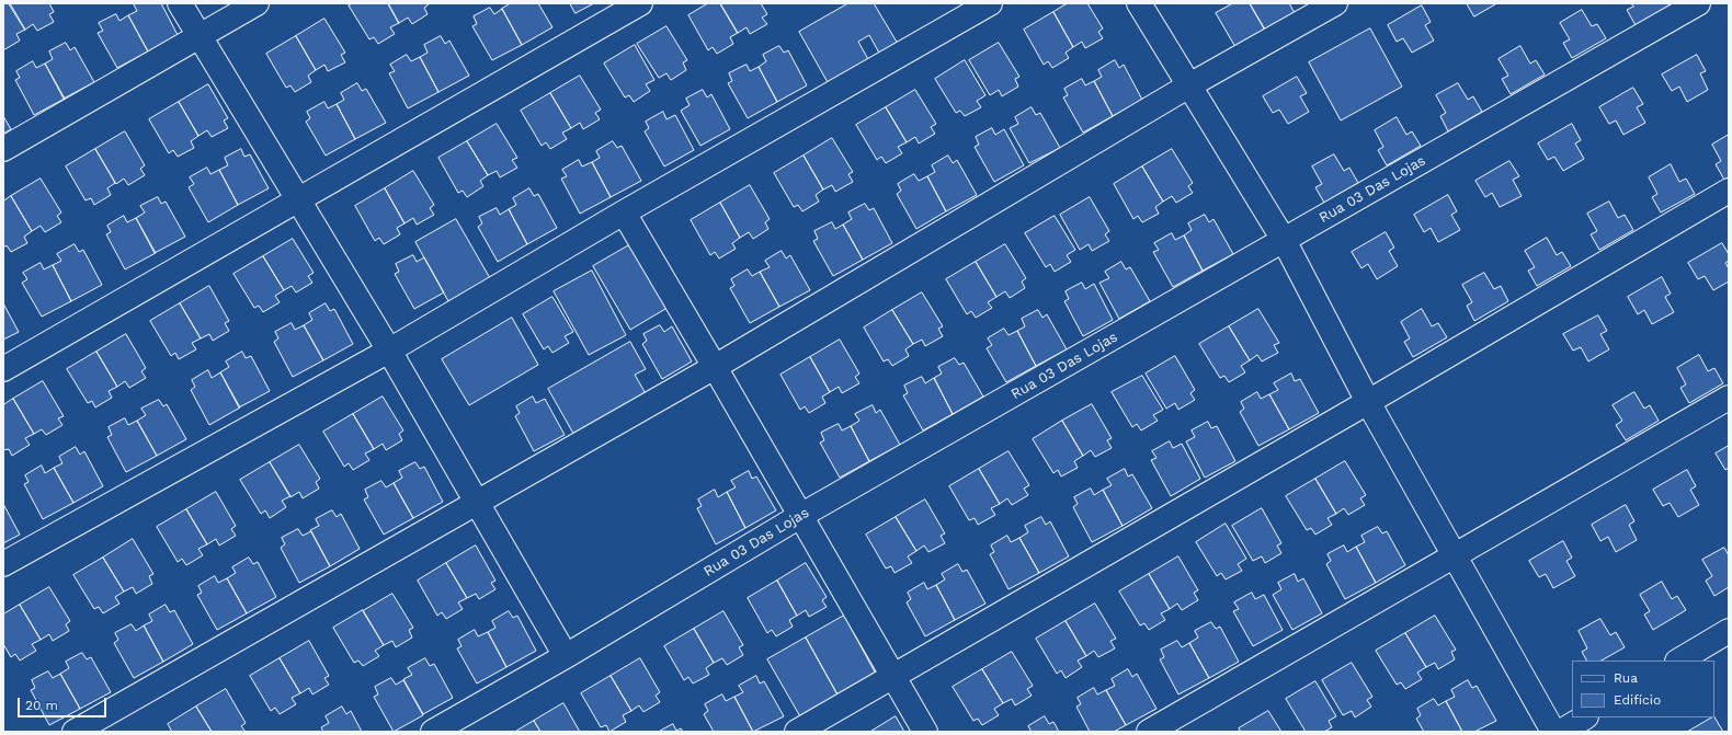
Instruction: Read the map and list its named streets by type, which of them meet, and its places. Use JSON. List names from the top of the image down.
{
  "streets": {
    "street": ["Rua 03 Das Lojas"]
  },
  "legend": ["Rua", "Edifício"],
  "scale_bar": "20 m"
}
